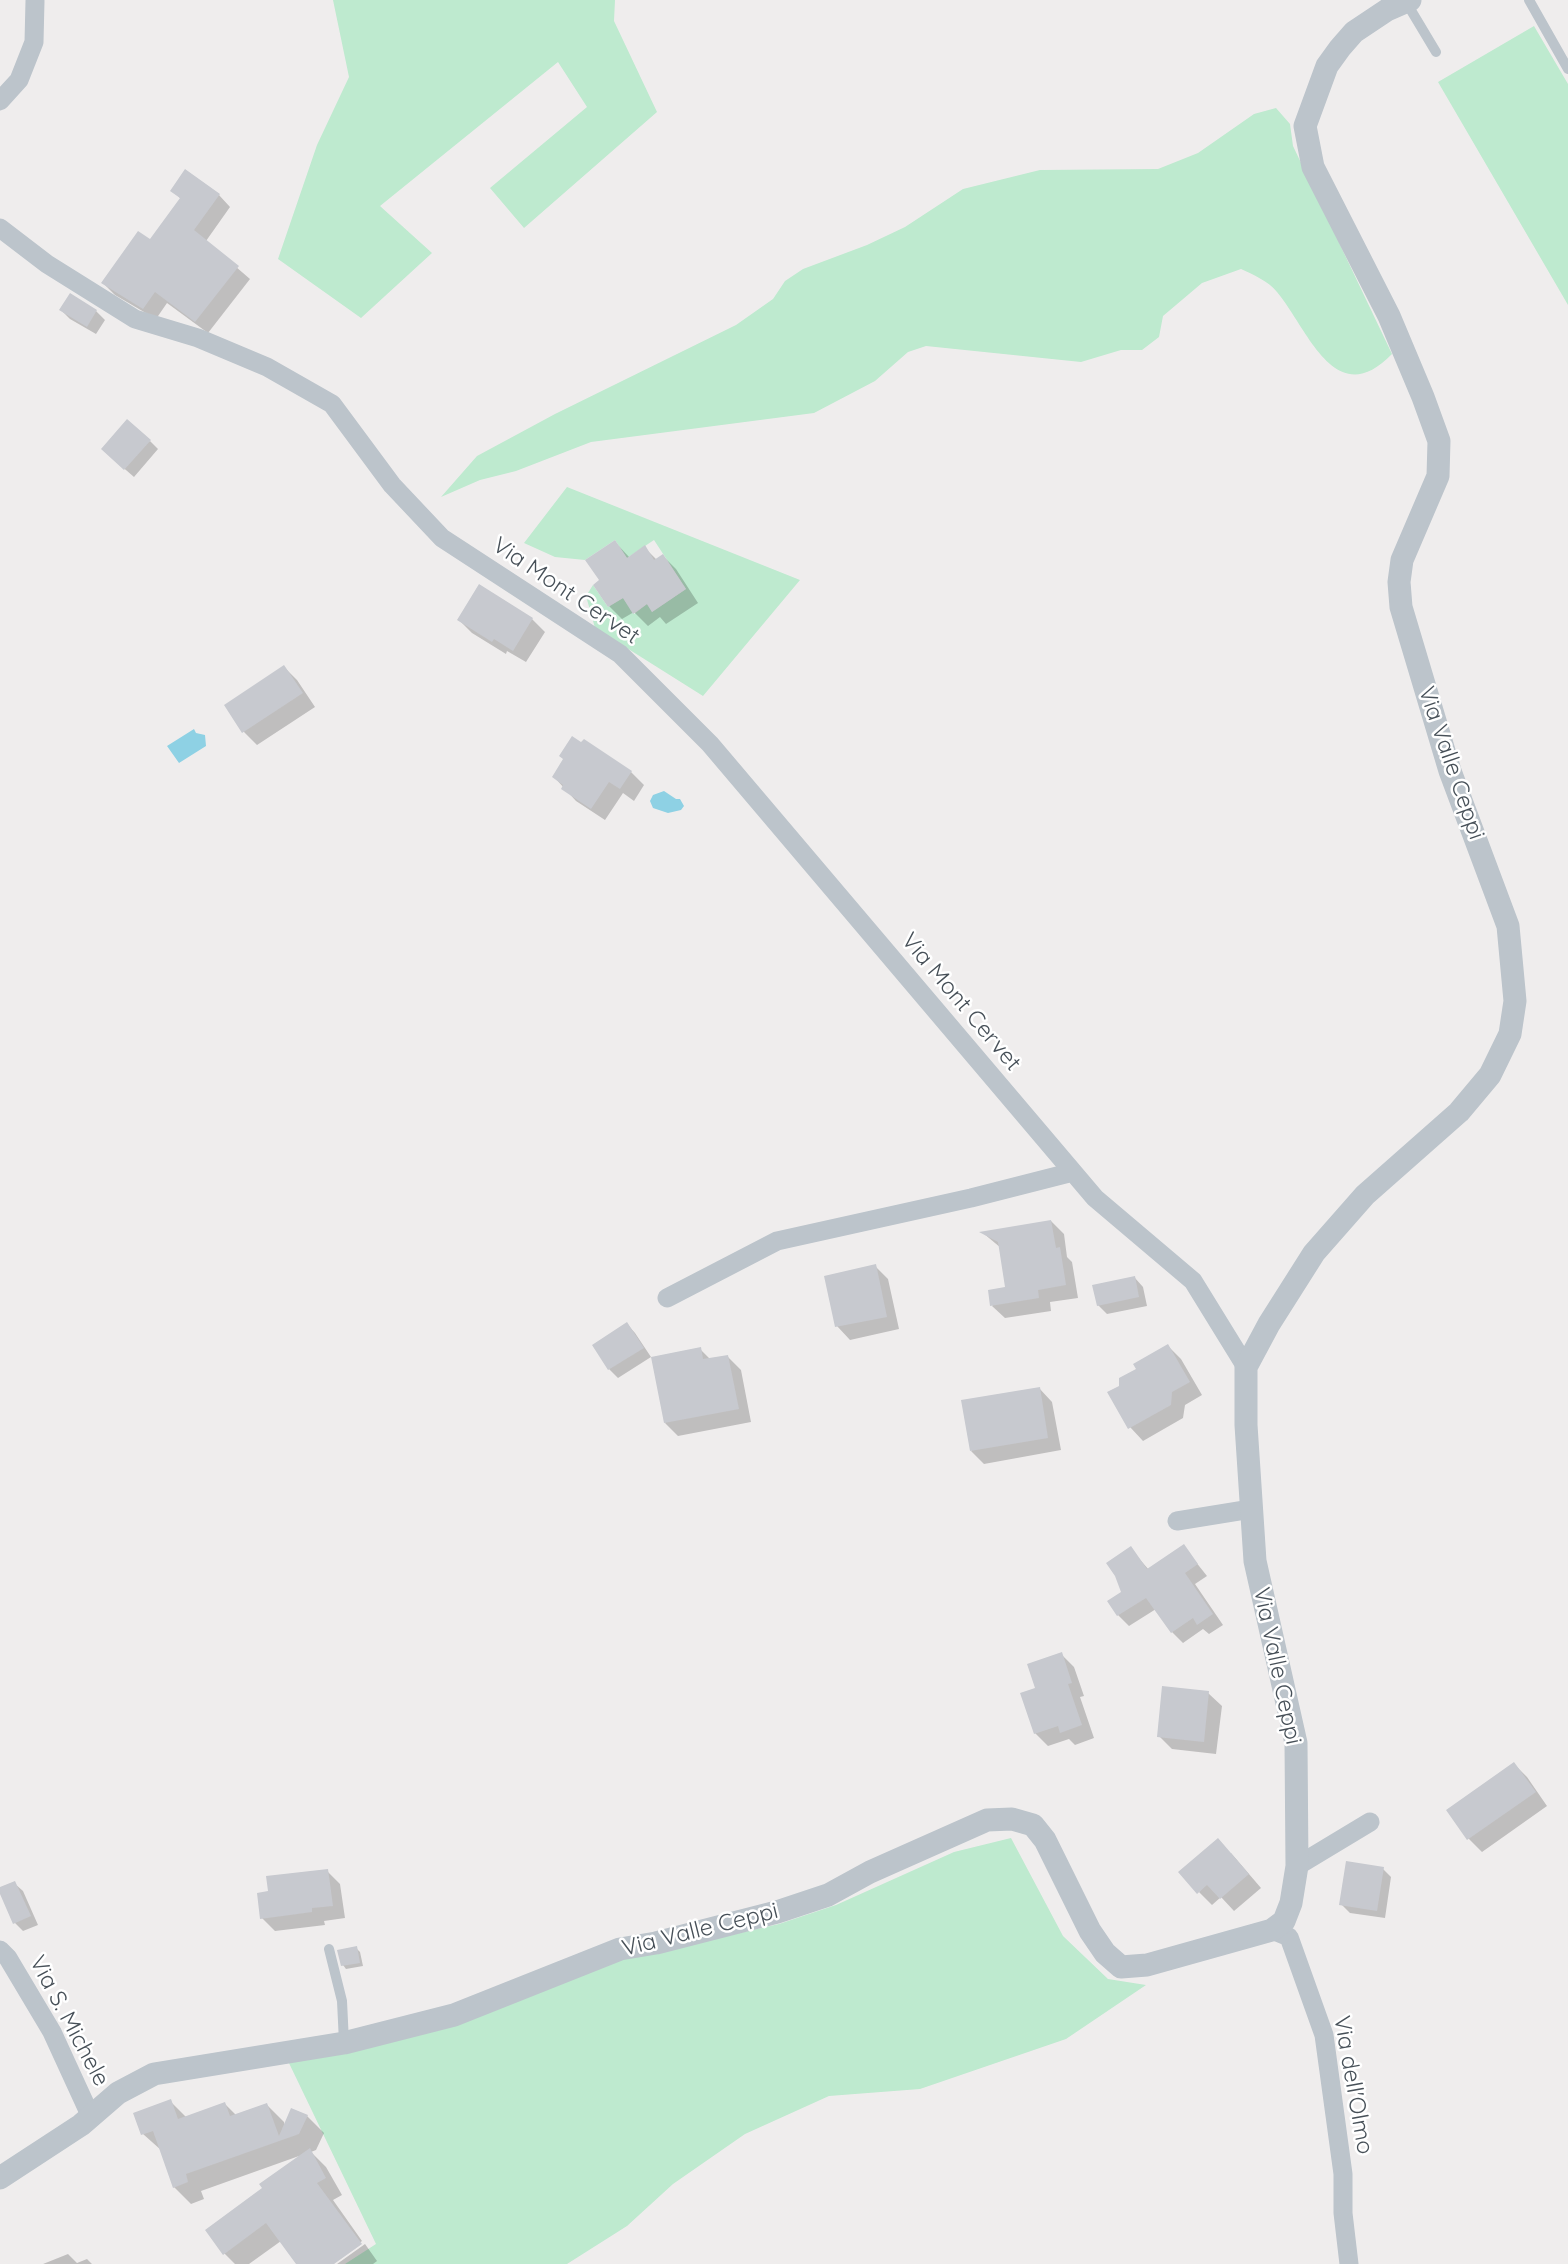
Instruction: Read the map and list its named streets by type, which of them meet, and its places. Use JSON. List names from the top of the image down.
{
  "streets": {
    "street": [
      "Via Mont Cervet",
      "Via Valle Ceppi",
      "Via S. Michele",
      "Via dell'Olmo"
    ]
  },
  "crossings": [
    ["Via Mont Cervet", "Via Valle Ceppi"],
    ["Via Valle Ceppi", "Via S. Michele"],
    ["Via Valle Ceppi", "Via dell'Olmo"]
  ]
}
